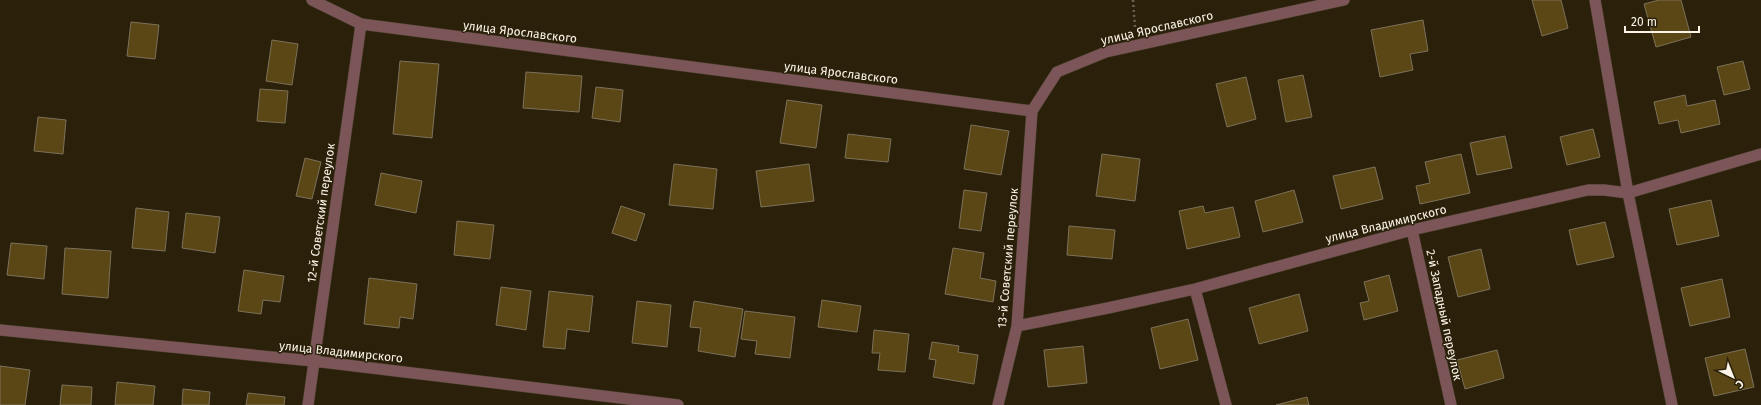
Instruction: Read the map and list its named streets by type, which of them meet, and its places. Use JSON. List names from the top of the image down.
{
  "streets": {
    "street": [
      "улица Ярославского",
      "12-й Советский переулок",
      "улица Владимирского",
      "13-й Советский переулок",
      "2-й Западный переулок"
    ]
  },
  "crossings": [
    ["улица Ярославского", "12-й Советский переулок"],
    ["улица Ярославского", "13-й Советский переулок"],
    ["12-й Советский переулок", "улица Владимирского"],
    ["улица Владимирского", "13-й Советский переулок"],
    ["улица Владимирского", "2-й Западный переулок"]
  ],
  "scale_bar": "20 m",
  "north": "bottom right"
}
